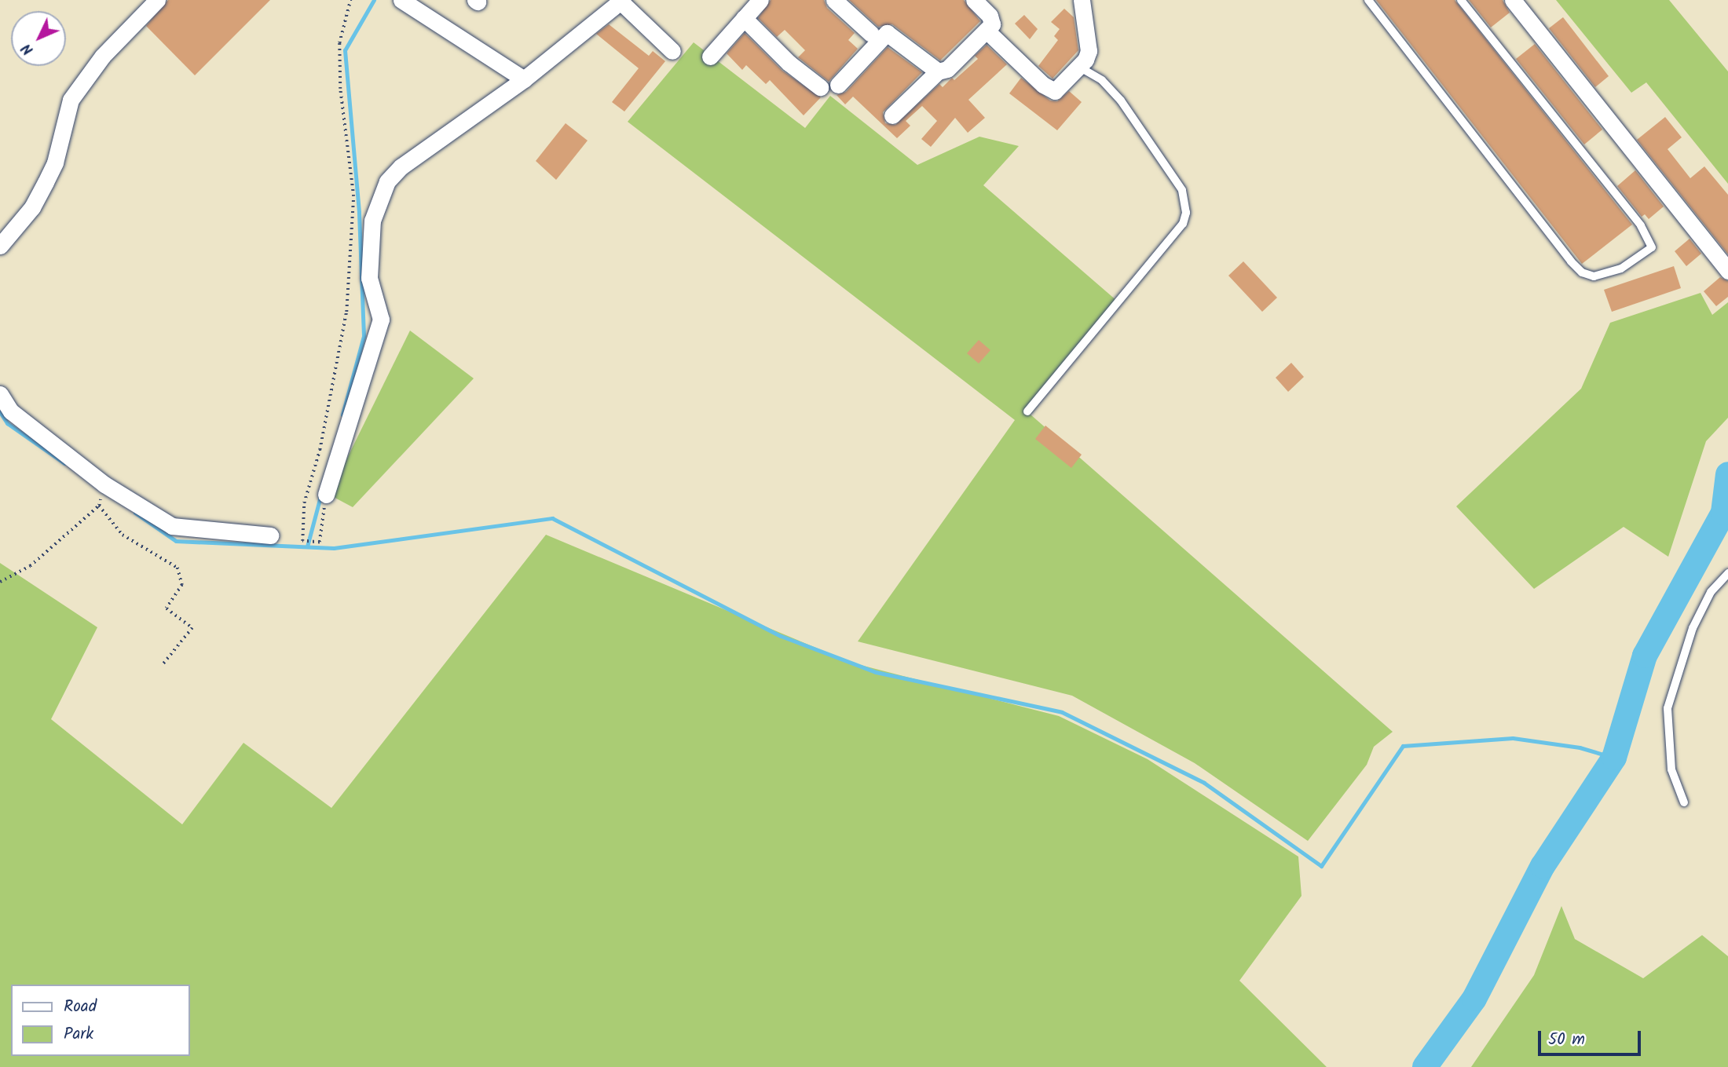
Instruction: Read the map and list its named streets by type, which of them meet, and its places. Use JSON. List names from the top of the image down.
{
  "legend": ["Road", "Park"],
  "scale_bar": "50 m",
  "north": "bottom left"
}
